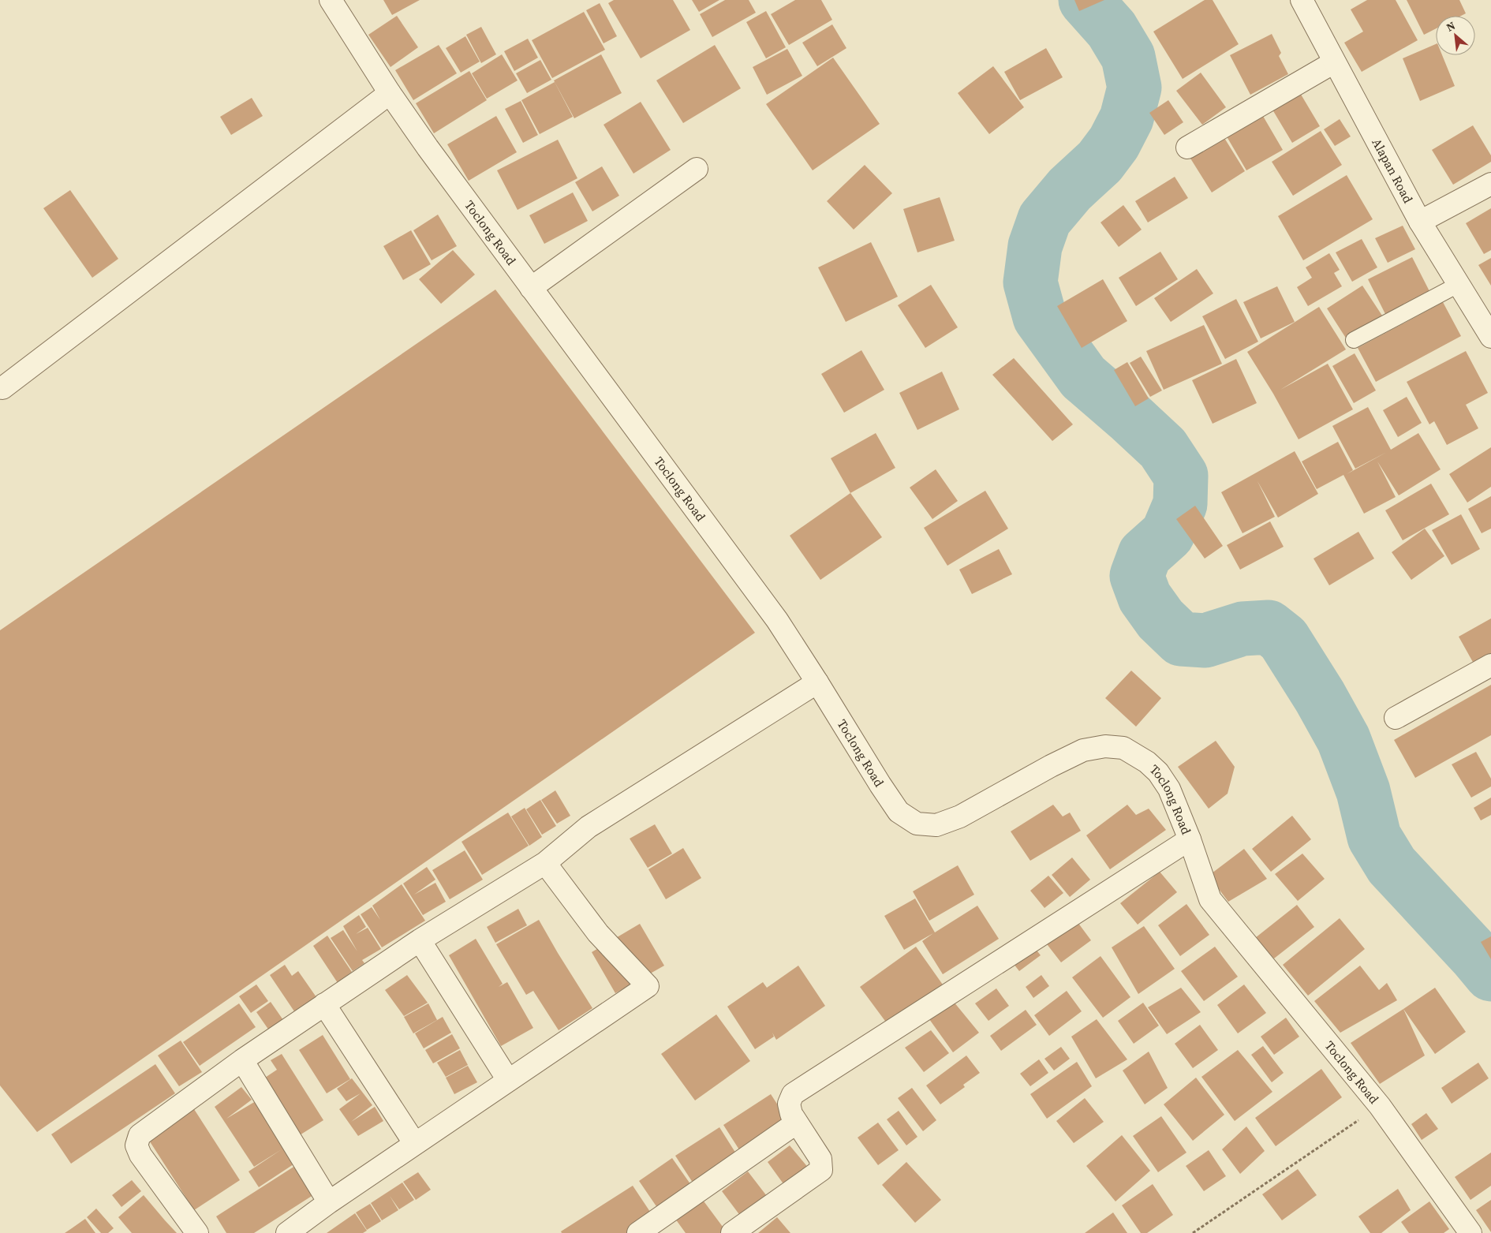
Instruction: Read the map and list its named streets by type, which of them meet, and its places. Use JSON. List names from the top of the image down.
{
  "streets": {
    "street": ["Alapan Road", "Toclong Road"]
  },
  "north": "top left"
}
